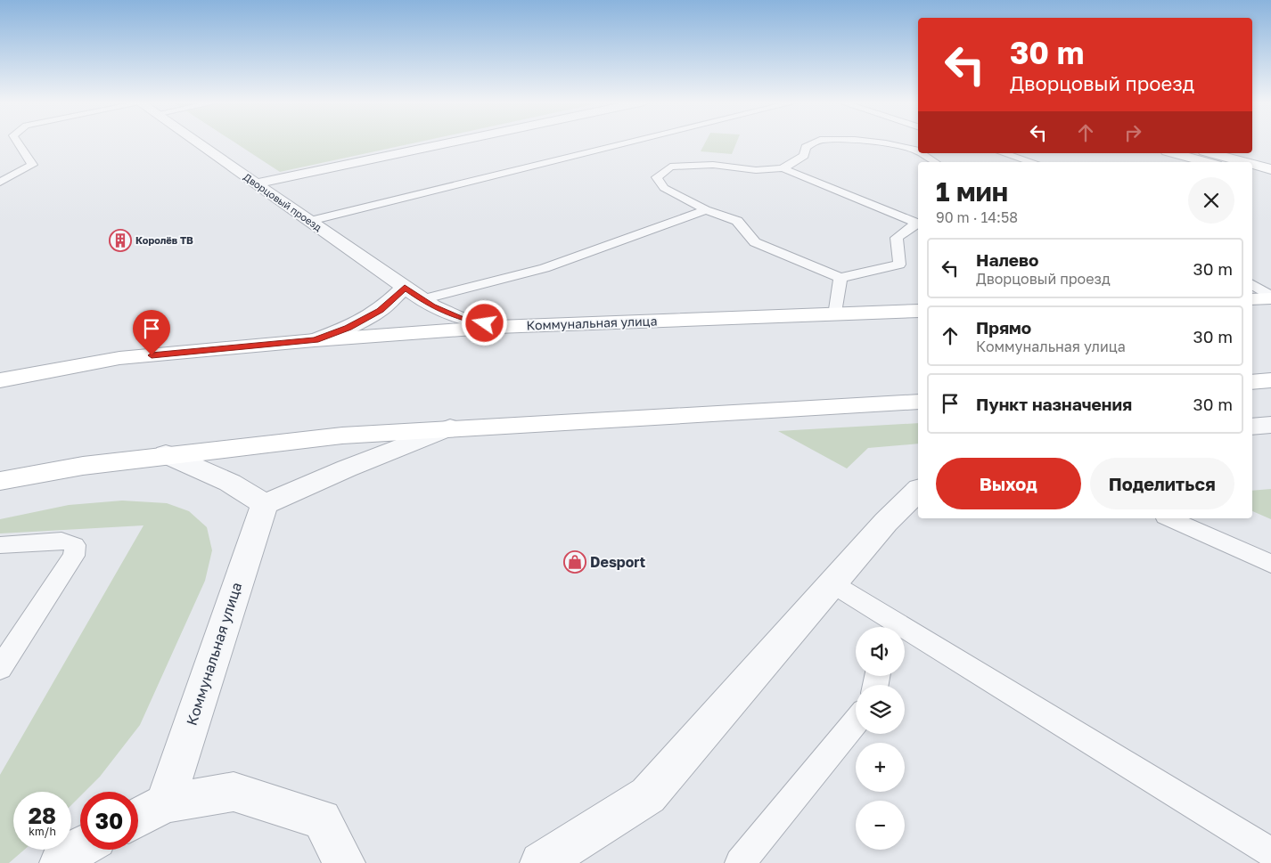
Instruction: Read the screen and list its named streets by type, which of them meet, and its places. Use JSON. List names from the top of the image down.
{
  "streets": {
    "main road": ["Коммунальная улица"],
    "street": ["Дворцовый проезд"]
  },
  "crossings": [
    ["Дворцовый проезд", "Коммунальная улица"]
  ],
  "places": {
    "building": ["Королёв ТВ"],
    "shop": ["Desport"]
  },
  "page": {
    "turn": ["30 m", "Дворцовый проезд"],
    "heading": ["1 мин", "90 m · 14:58"],
    "list": [
      {
        "name": "Налево",
        "note": "Дворцовый проезд",
        "value": "30 m"
      },
      {
        "name": "Прямо",
        "note": "Коммунальная улица",
        "value": "30 m"
      },
      {
        "name": "Пункт назначения",
        "value": "30 m"
      }
    ],
    "buttons": ["Выход", "Поделиться"],
    "map_buttons": ["+", "−"],
    "speed": "28 km/h",
    "limit": "30"
  }
}
